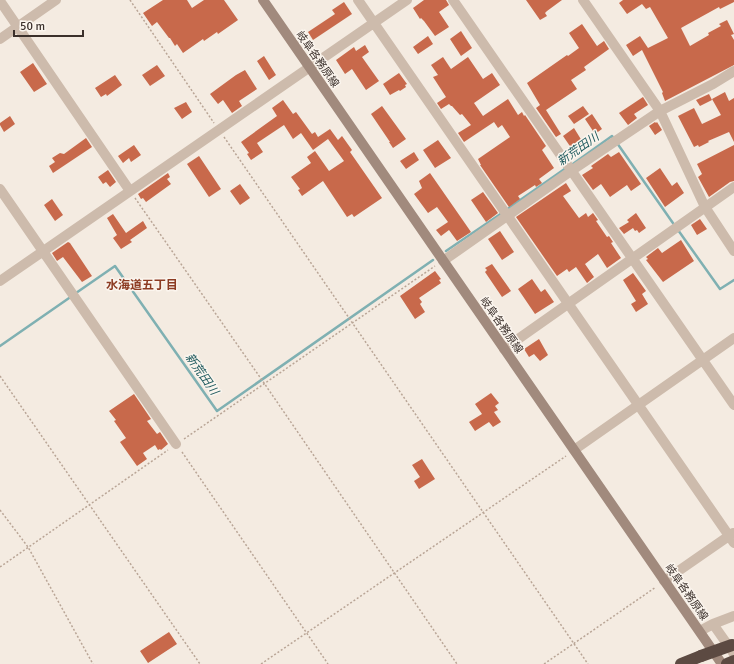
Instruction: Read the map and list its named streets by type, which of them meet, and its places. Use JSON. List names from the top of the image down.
{
  "streets": {
    "main road": ["岐阜各務原線"]
  },
  "districts": ["水海道五丁目"],
  "water": ["新荒田川"],
  "scale_bar": "50 m"
}
